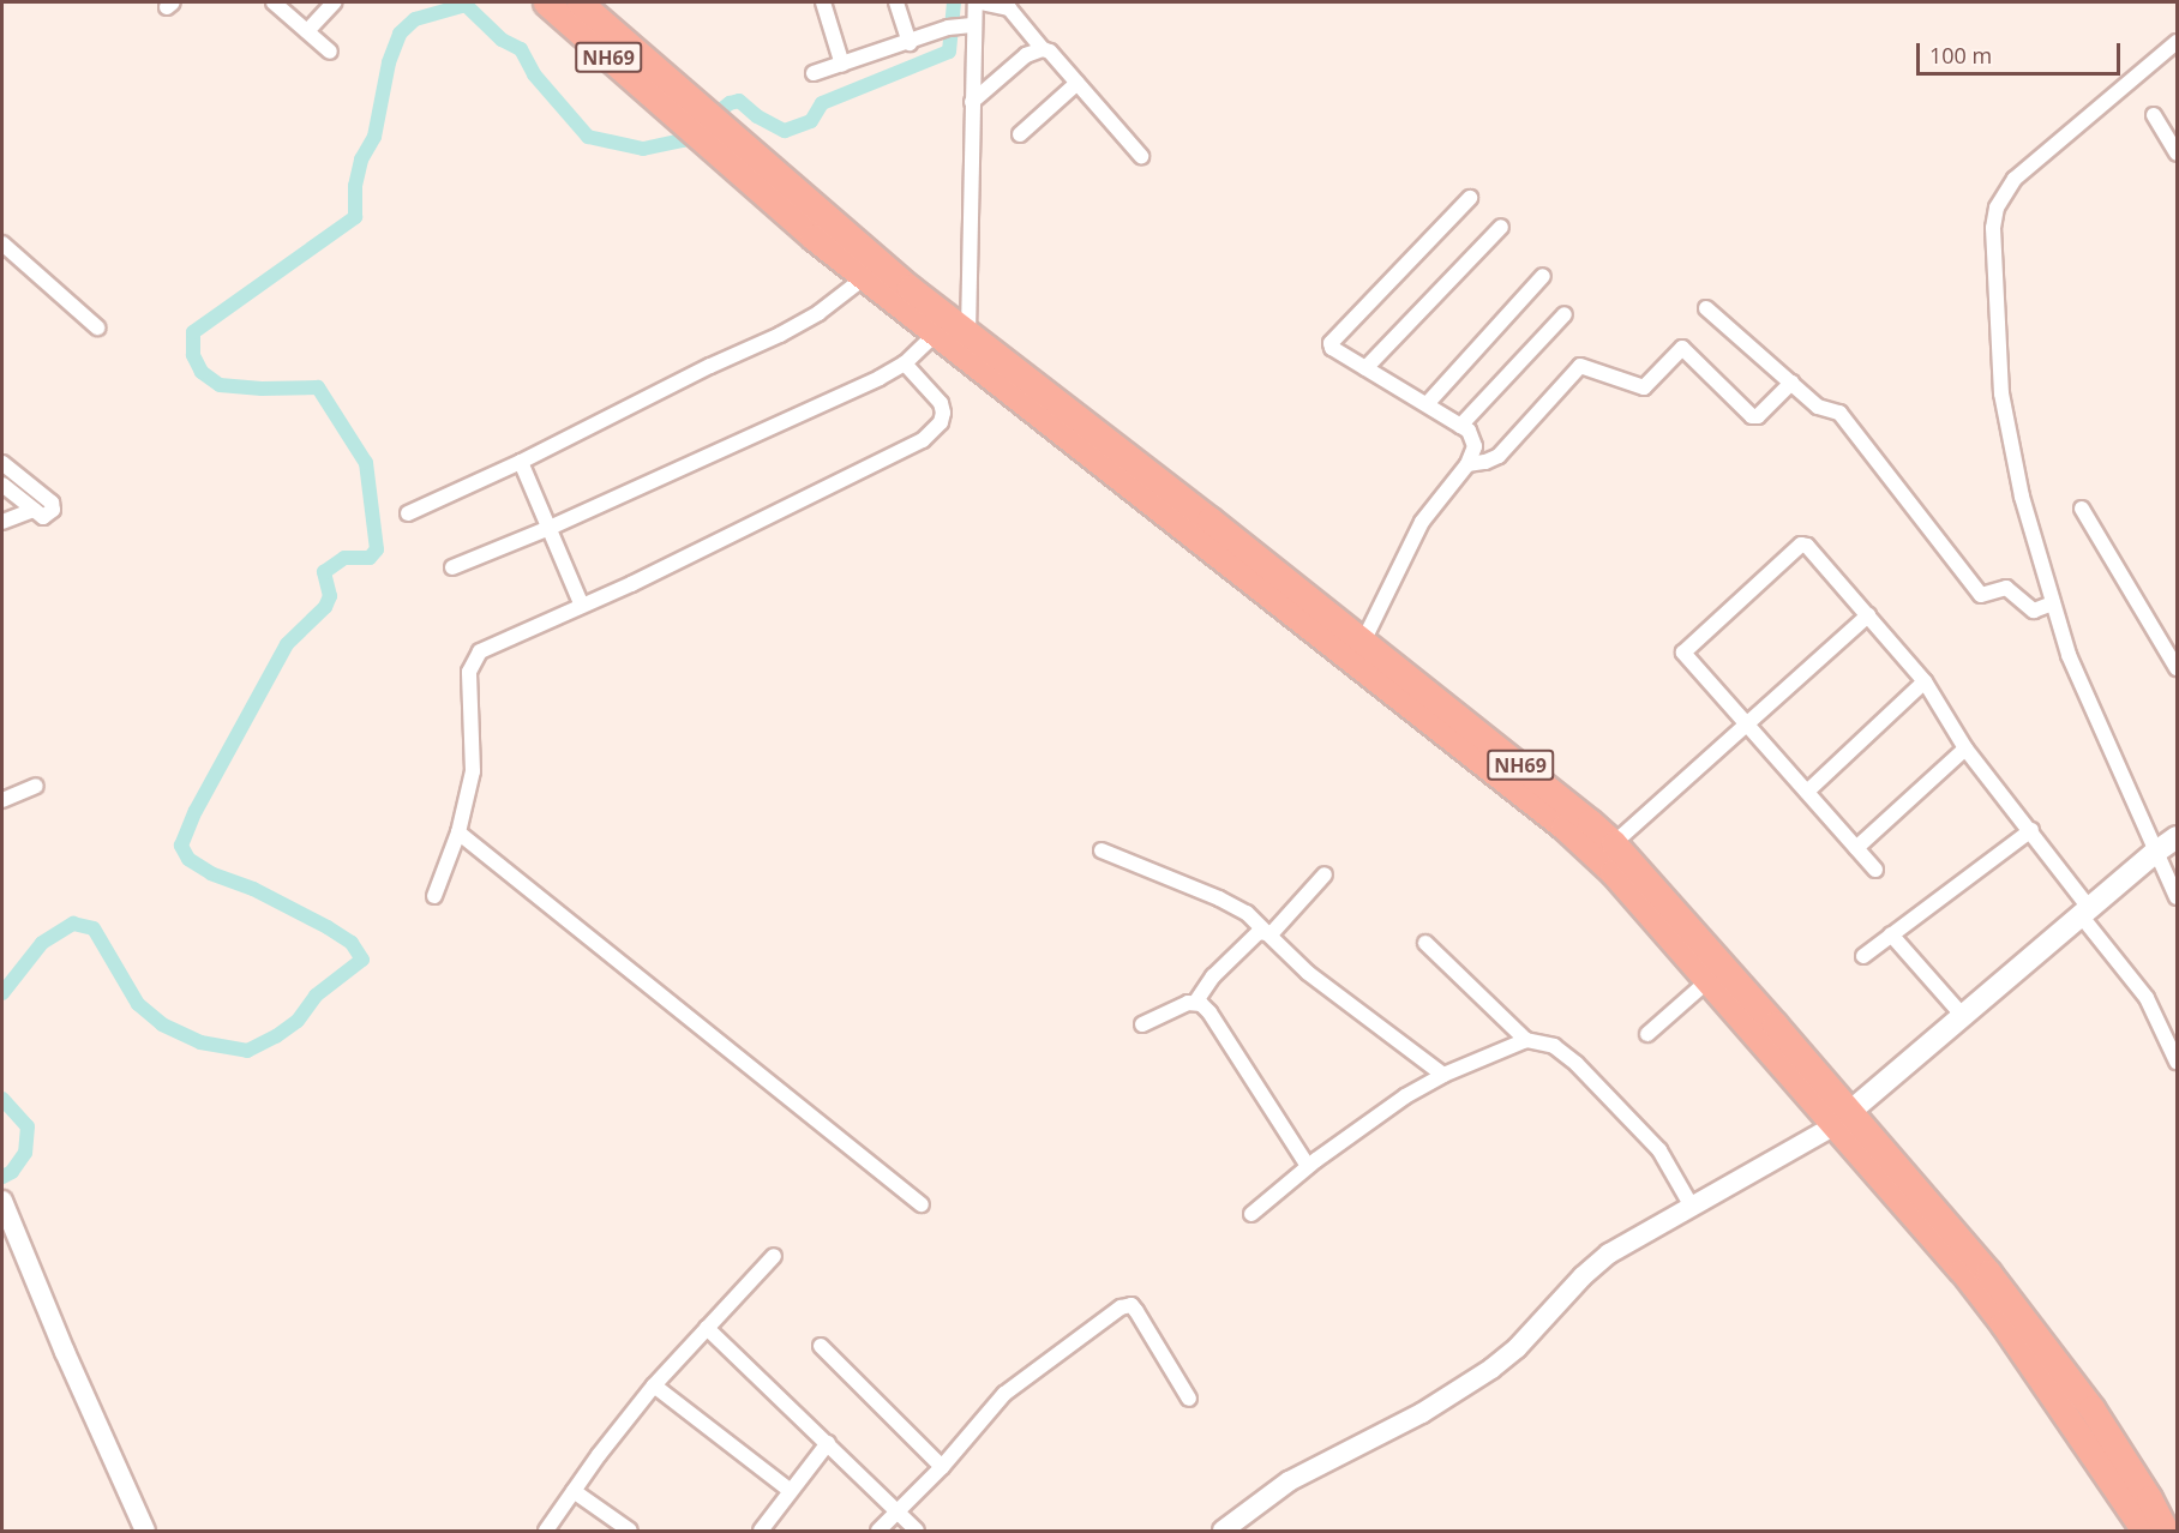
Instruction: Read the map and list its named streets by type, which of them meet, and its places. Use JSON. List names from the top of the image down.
{
  "streets": {
    "highway": ["NH69"]
  },
  "scale_bar": "100 m"
}
